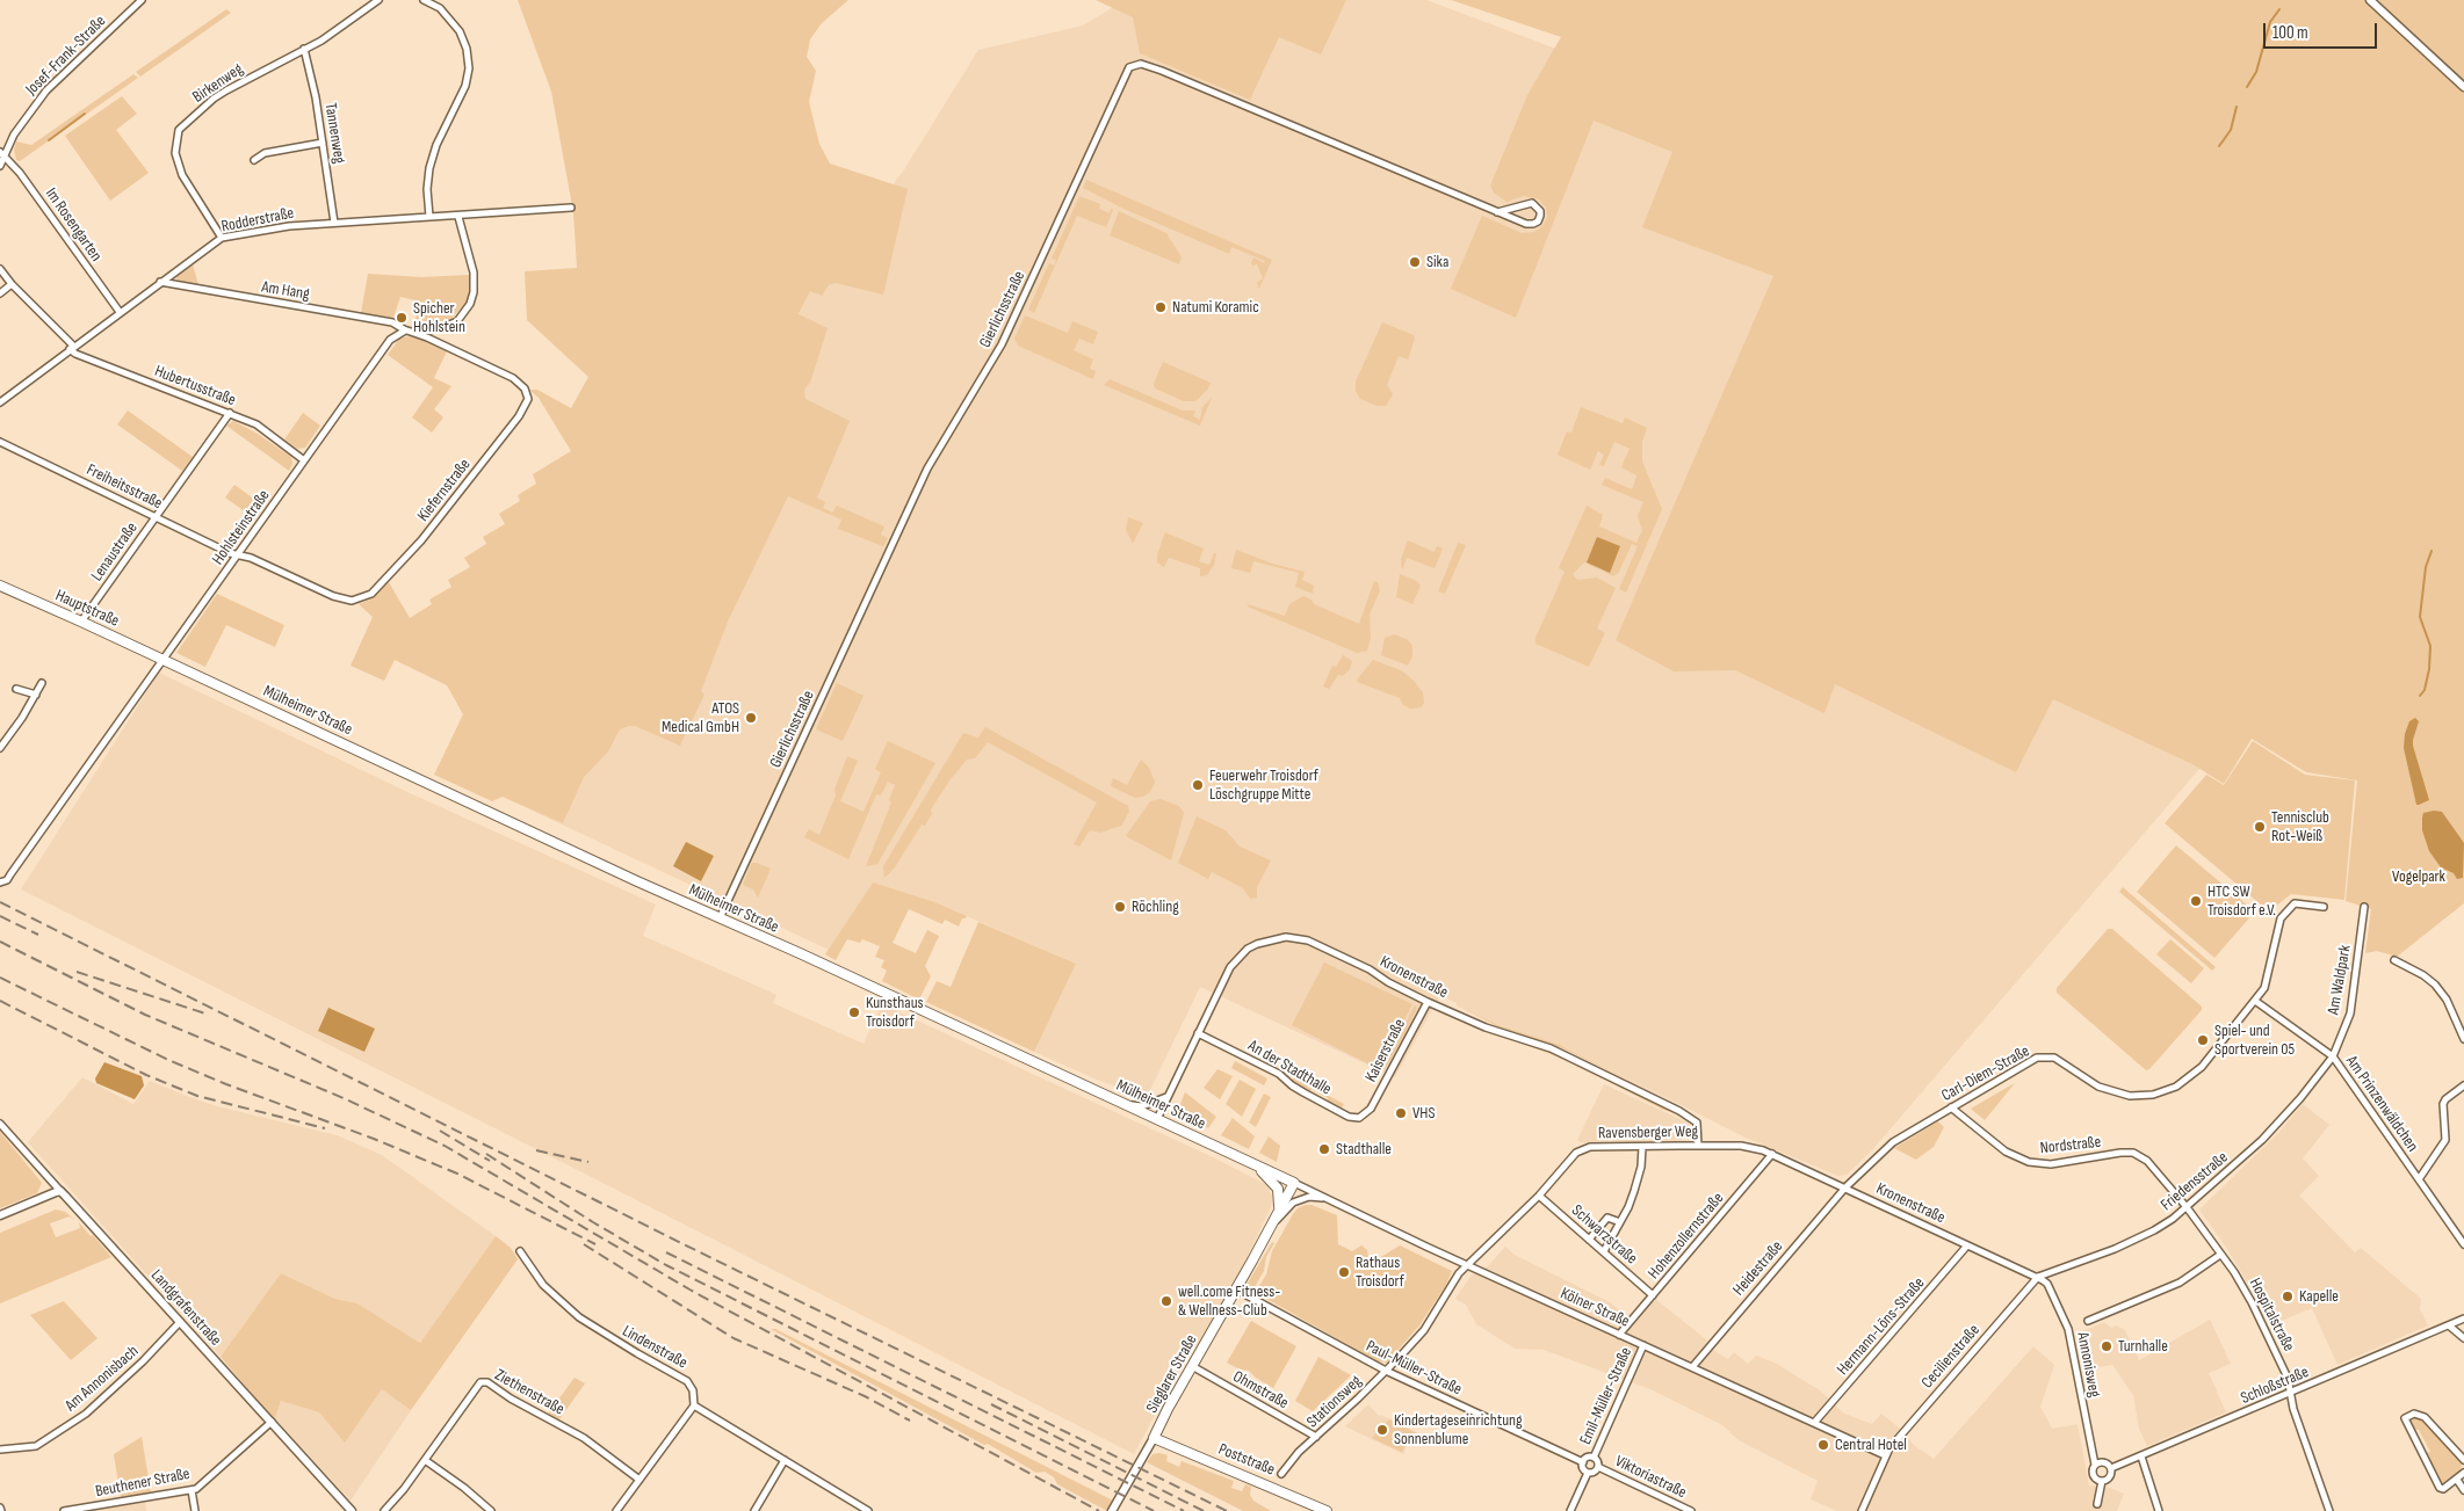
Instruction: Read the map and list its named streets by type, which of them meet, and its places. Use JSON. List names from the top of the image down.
{
  "streets": {
    "main road": [
      "Hauptstraße",
      "Mülheimer Straße",
      "Sieglarer Straße",
      "Poststraße"
    ],
    "street": [
      "Josef-Frank-Straße",
      "Birkenweg",
      "Tannenweg",
      "Rodderstraße",
      "Im Rosengarten",
      "Am Hang",
      "Gierlichsstraße",
      "Hubertusstraße",
      "Freiheitsstraße",
      "Kiefernstraße",
      "Hohlsteinstraße",
      "Lenaustraße",
      "Kronenstraße",
      "Am Waldpark",
      "Kaiserstraße",
      "An der Stadthalle",
      "Carl-Diem-Straße",
      "Am Prinzenwäldchen",
      "Ravensberger Weg",
      "Nordstraße",
      "Friedensstraße",
      "Schwarzstraße",
      "Hohenzollernstraße",
      "Heidestraße",
      "Landgrafenstraße",
      "Kölner Straße",
      "Hospitalstraße",
      "Hermann-Löns-Straße",
      "Lindenstraße",
      "Cecilienstraße",
      "Annonisweg",
      "Paul-Müller-Straße",
      "Am Annonisbach",
      "Schloßstraße",
      "Ohmstraße",
      "Ziethenstraße",
      "Emil-Müller-Straße",
      "Stationsweg",
      "Viktoriastraße",
      "Beuthener Straße"
    ]
  },
  "crossings": [
    ["Josef-Frank-Straße", "Im Rosengarten"],
    ["Birkenweg", "Tannenweg"],
    ["Birkenweg", "Rodderstraße"],
    ["Tannenweg", "Rodderstraße"],
    ["Rodderstraße", "Im Rosengarten"],
    ["Rodderstraße", "Am Hang"],
    ["Rodderstraße", "Hubertusstraße"],
    ["Am Hang", "Kiefernstraße"],
    ["Am Hang", "Hohlsteinstraße"],
    ["Gierlichsstraße", "Mülheimer Straße"],
    ["Hubertusstraße", "Hohlsteinstraße"],
    ["Hubertusstraße", "Lenaustraße"],
    ["Freiheitsstraße", "Kiefernstraße"],
    ["Freiheitsstraße", "Hohlsteinstraße"],
    ["Freiheitsstraße", "Lenaustraße"],
    ["Kiefernstraße", "Hohlsteinstraße"],
    ["Hohlsteinstraße", "Hauptstraße"],
    ["Hohlsteinstraße", "Mülheimer Straße"],
    ["Lenaustraße", "Hauptstraße"],
    ["Hauptstraße", "Mülheimer Straße"],
    ["Mülheimer Straße", "Kronenstraße"],
    ["Mülheimer Straße", "Kölner Straße"],
    ["Mülheimer Straße", "Sieglarer Straße"],
    ["Kronenstraße", "Kaiserstraße"],
    ["Kronenstraße", "An der Stadthalle"],
    ["Kronenstraße", "Carl-Diem-Straße"],
    ["Kronenstraße", "Ravensberger Weg"],
    ["Kronenstraße", "Friedensstraße"],
    ["Kronenstraße", "Hohenzollernstraße"],
    ["Kronenstraße", "Heidestraße"],
    ["Kronenstraße", "Hermann-Löns-Straße"],
    ["Kronenstraße", "Cecilienstraße"],
    ["Kronenstraße", "Annonisweg"],
    ["Am Waldpark", "Am Prinzenwäldchen"],
    ["Am Waldpark", "Friedensstraße"],
    ["Kaiserstraße", "An der Stadthalle"],
    ["Carl-Diem-Straße", "Am Prinzenwäldchen"],
    ["Carl-Diem-Straße", "Nordstraße"],
    ["Carl-Diem-Straße", "Heidestraße"],
    ["Am Prinzenwäldchen", "Friedensstraße"],
    ["Ravensberger Weg", "Schwarzstraße"],
    ["Ravensberger Weg", "Hohenzollernstraße"],
    ["Ravensberger Weg", "Kölner Straße"],
    ["Ravensberger Weg", "Stationsweg"],
    ["Nordstraße", "Friedensstraße"],
    ["Nordstraße", "Hospitalstraße"],
    ["Friedensstraße", "Hospitalstraße"],
    ["Friedensstraße", "Cecilienstraße"],
    ["Friedensstraße", "Annonisweg"],
    ["Schwarzstraße", "Hohenzollernstraße"],
    ["Hohenzollernstraße", "Kölner Straße"],
    ["Heidestraße", "Kölner Straße"],
    ["Landgrafenstraße", "Am Annonisbach"],
    ["Landgrafenstraße", "Beuthener Straße"],
    ["Kölner Straße", "Hermann-Löns-Straße"],
    ["Kölner Straße", "Cecilienstraße"],
    ["Kölner Straße", "Sieglarer Straße"],
    ["Kölner Straße", "Emil-Müller-Straße"],
    ["Kölner Straße", "Stationsweg"],
    ["Hospitalstraße", "Schloßstraße"],
    ["Cecilienstraße", "Annonisweg"],
    ["Annonisweg", "Schloßstraße"],
    ["Paul-Müller-Straße", "Sieglarer Straße"],
    ["Paul-Müller-Straße", "Emil-Müller-Straße"],
    ["Paul-Müller-Straße", "Stationsweg"],
    ["Paul-Müller-Straße", "Viktoriastraße"],
    ["Sieglarer Straße", "Ohmstraße"],
    ["Sieglarer Straße", "Poststraße"],
    ["Ohmstraße", "Stationsweg"],
    ["Emil-Müller-Straße", "Viktoriastraße"]
  ],
  "parks": ["Vogelpark"],
  "places": [
    "Sika",
    "Natumi Koramic",
    "Spicher Hohlstein",
    "ATOS Medical GmbH",
    "Feuerwehr Troisdorf Löschgruppe Mitte",
    "Tennisclub Rot-Weiß",
    "HTC SW Troisdorf e.V.",
    "Röchling",
    "Kunsthaus Troisdorf",
    "Spiel- und Sportverein 05",
    "VHS",
    "Stadthalle",
    "Rathaus Troisdorf",
    "Kapelle",
    "well.come Fitness- & Wellness-Club",
    "Turnhalle",
    "Kindertageseinrichtung Sonnenblume",
    "Central Hotel"
  ],
  "scale_bar": "100 m"
}
